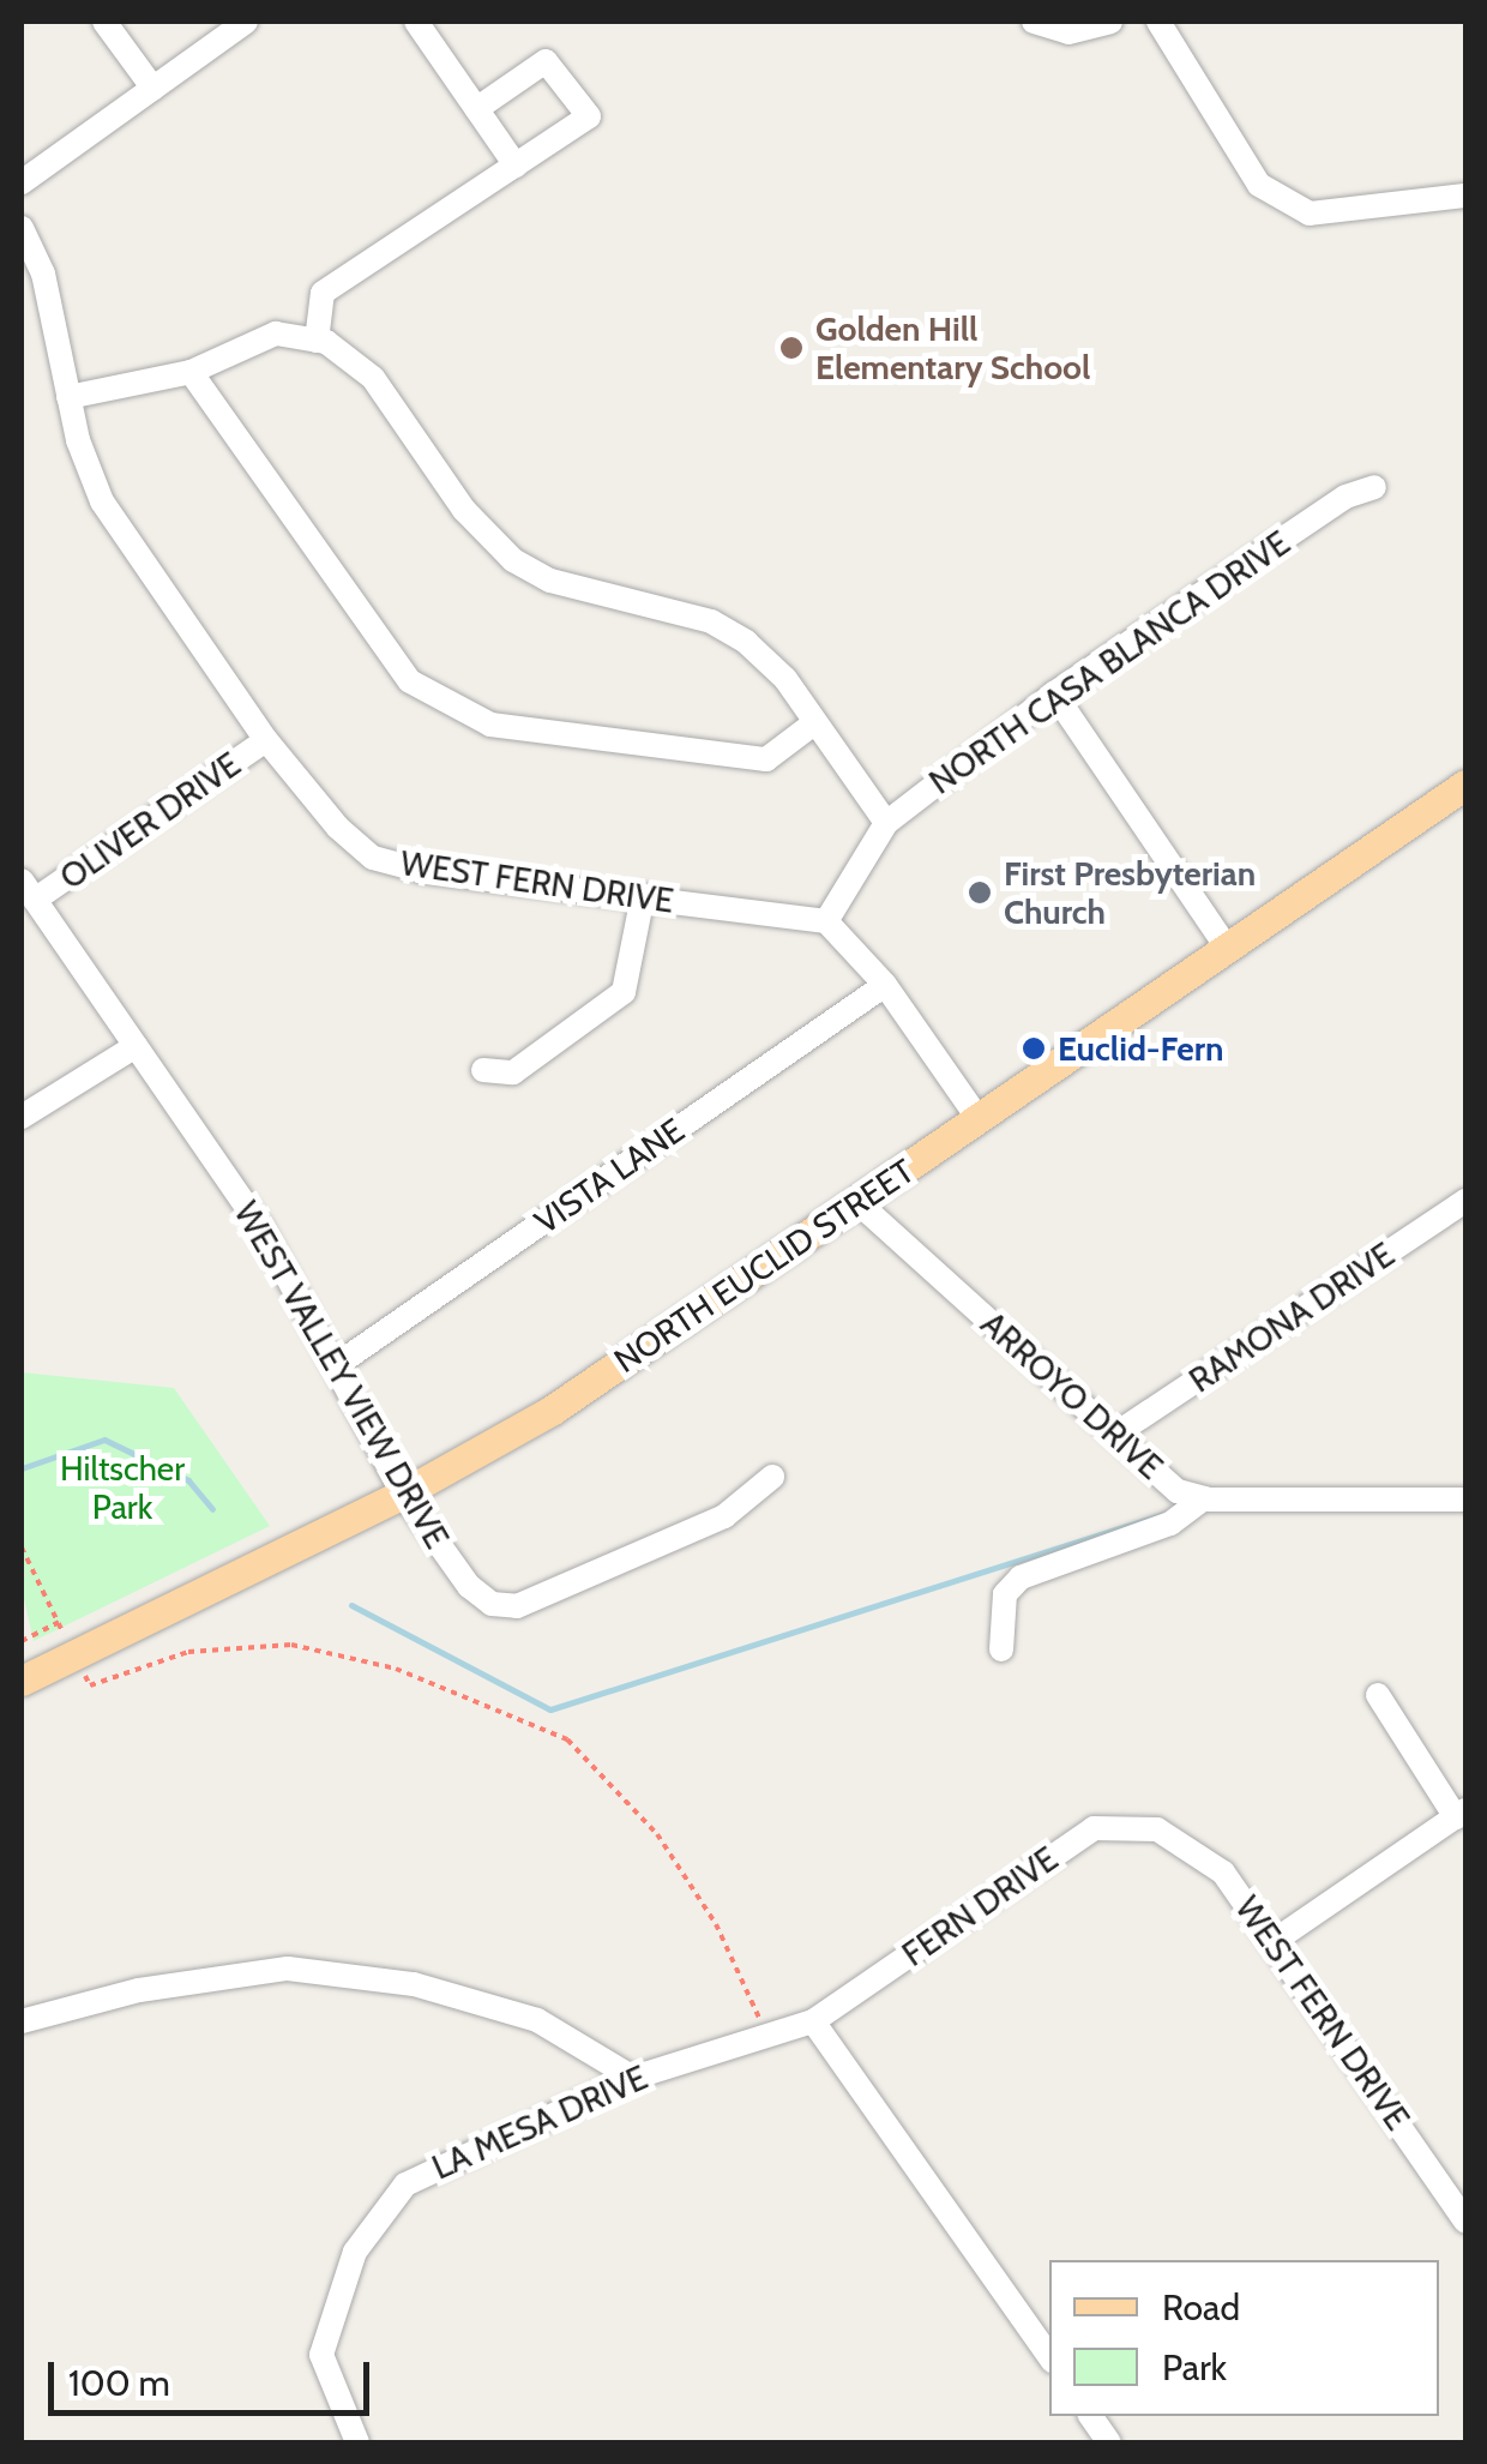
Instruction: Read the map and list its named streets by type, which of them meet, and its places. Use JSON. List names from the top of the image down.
{
  "streets": {
    "main road": ["NORTH EUCLID STREET"],
    "street": [
      "NORTH CASA BLANCA DRIVE",
      "OLIVER DRIVE",
      "WEST FERN DRIVE",
      "VISTA LANE",
      "RAMONA DRIVE",
      "WEST VALLEY VIEW DRIVE",
      "ARROYO DRIVE",
      "FERN DRIVE",
      "LA MESA DRIVE"
    ]
  },
  "crossings": [
    ["NORTH CASA BLANCA DRIVE", "WEST FERN DRIVE"],
    ["OLIVER DRIVE", "WEST FERN DRIVE"],
    ["OLIVER DRIVE", "WEST VALLEY VIEW DRIVE"],
    ["WEST FERN DRIVE", "FERN DRIVE"],
    ["VISTA LANE", "WEST VALLEY VIEW DRIVE"],
    ["NORTH EUCLID STREET", "WEST VALLEY VIEW DRIVE"],
    ["NORTH EUCLID STREET", "ARROYO DRIVE"],
    ["RAMONA DRIVE", "ARROYO DRIVE"],
    ["FERN DRIVE", "LA MESA DRIVE"]
  ],
  "parks": ["Hiltscher Park"],
  "places": ["Golden Hill Elementary School", "First Presbyterian Church", "Euclid-Fern"],
  "legend": ["Road", "Park"],
  "scale_bar": "100 m"
}
